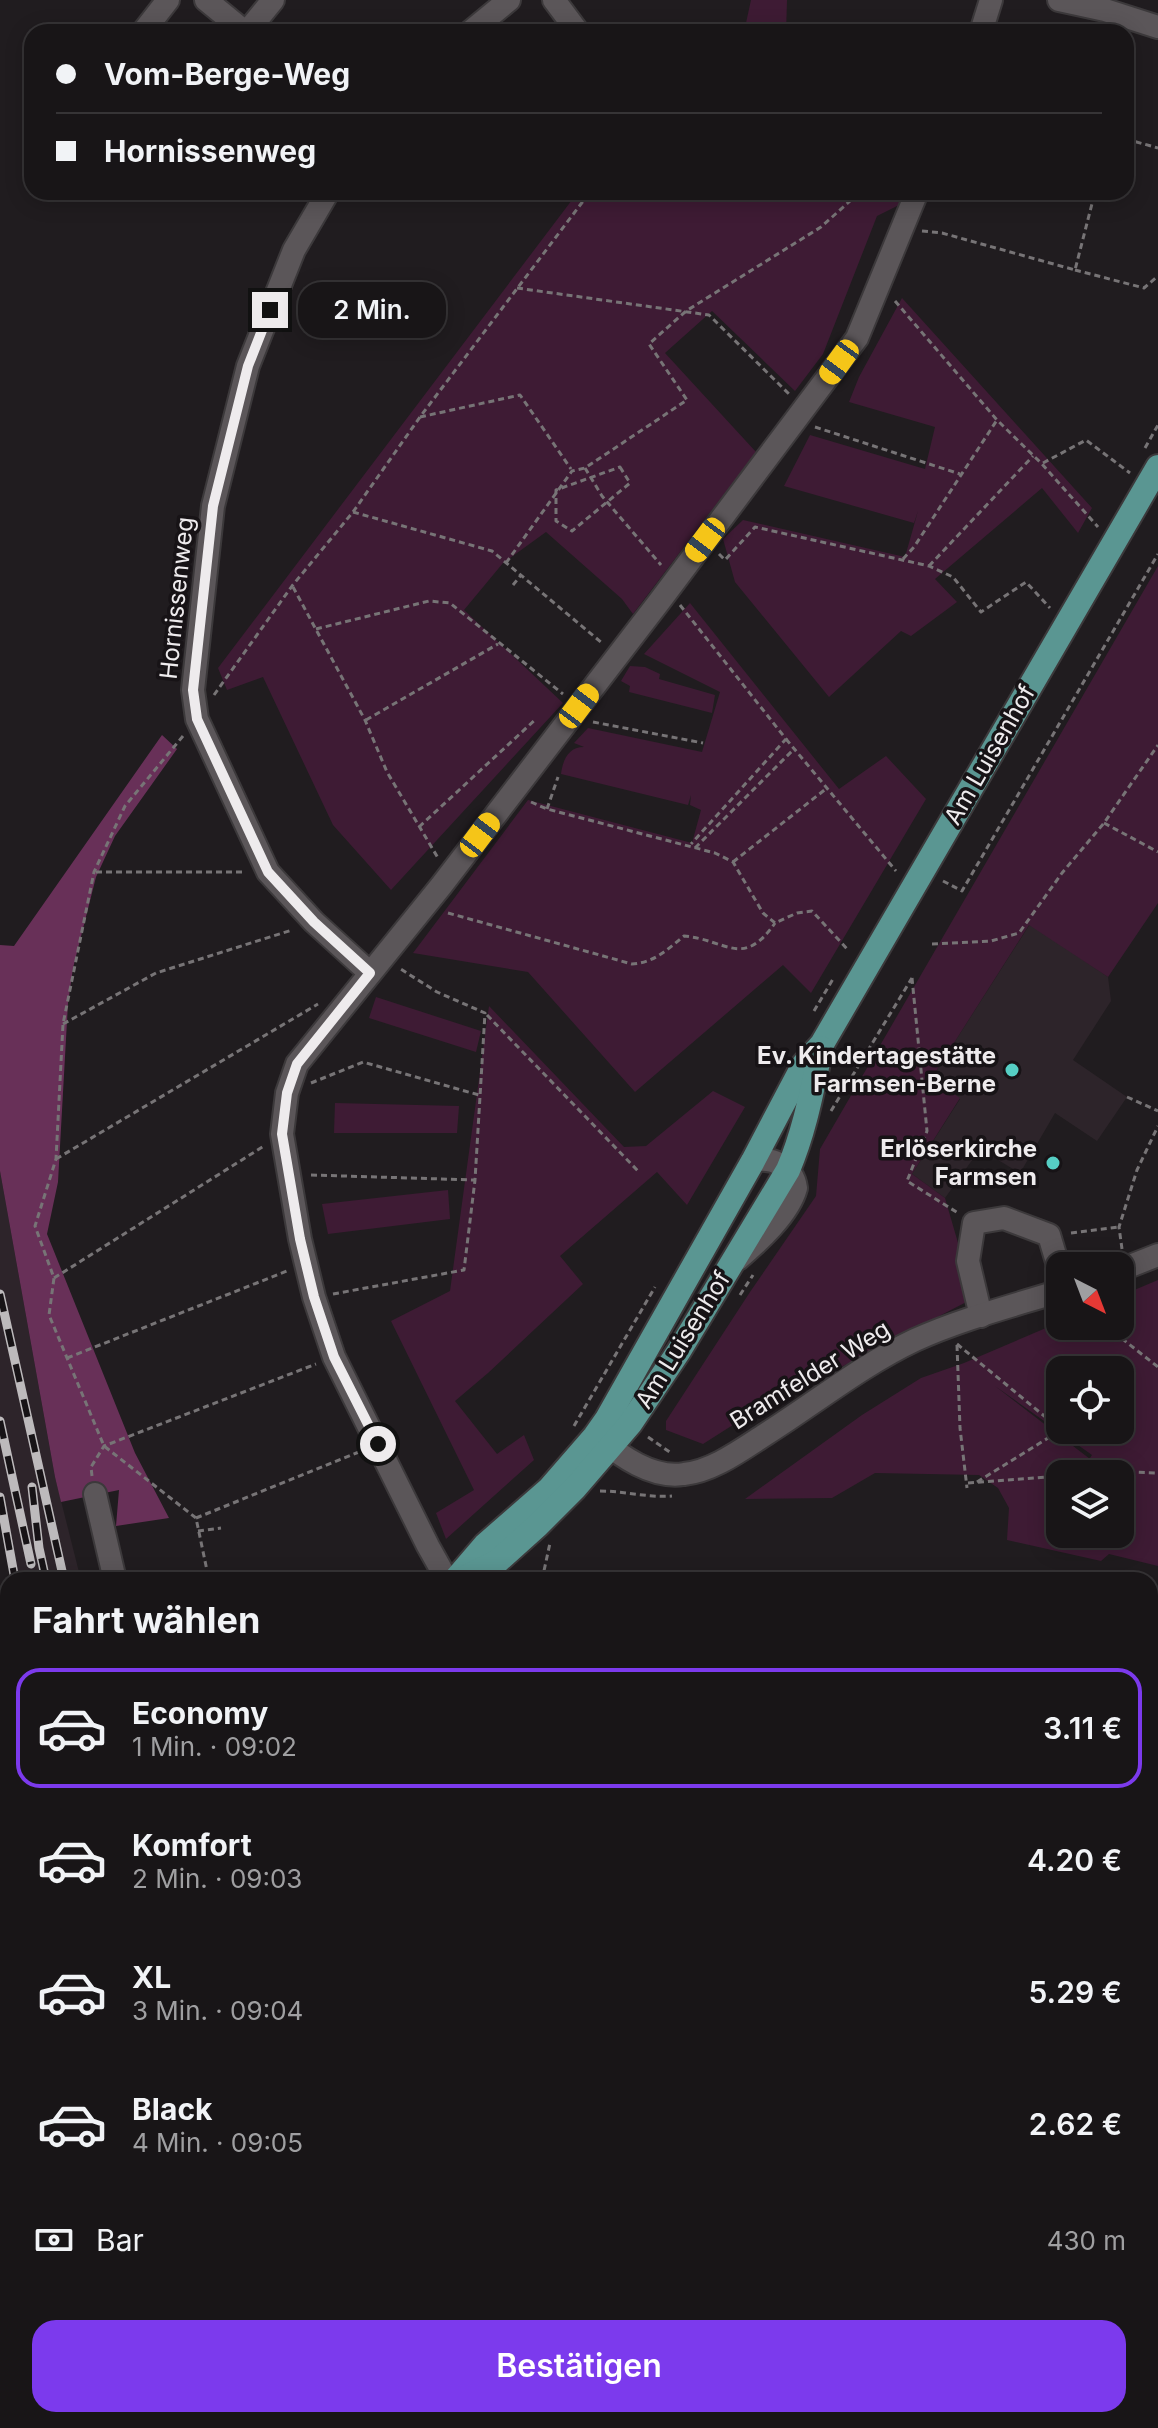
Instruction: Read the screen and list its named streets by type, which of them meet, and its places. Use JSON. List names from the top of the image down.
{
  "streets": {
    "main road": ["Am Luisenhof"],
    "street": ["Hornissenweg", "Bramfelder Weg"]
  },
  "crossings": [
    ["Am Luisenhof", "Bramfelder Weg"]
  ],
  "places": ["Ev. Kindertagestätte Farmsen-Berne", "Erlöserkirche Farmsen"],
  "north": "bottom right",
  "page": {
    "banner": ["Vom-Berge-Weg", "Hornissenweg"],
    "bubble": "2 Min.",
    "heading": "Fahrt wählen",
    "list": [
      {
        "name": "Economy",
        "note": "1 Min. · 09:02",
        "value": "3.11 €"
      },
      {
        "name": "Komfort",
        "note": "2 Min. · 09:03",
        "value": "4.20 €"
      },
      {
        "name": "XL",
        "note": "3 Min. · 09:04",
        "value": "5.29 €"
      },
      {
        "name": "Black",
        "note": "4 Min. · 09:05",
        "value": "2.62 €"
      }
    ],
    "pay": ["Bar", "430 m"],
    "buttons": "Bestätigen"
  }
}
